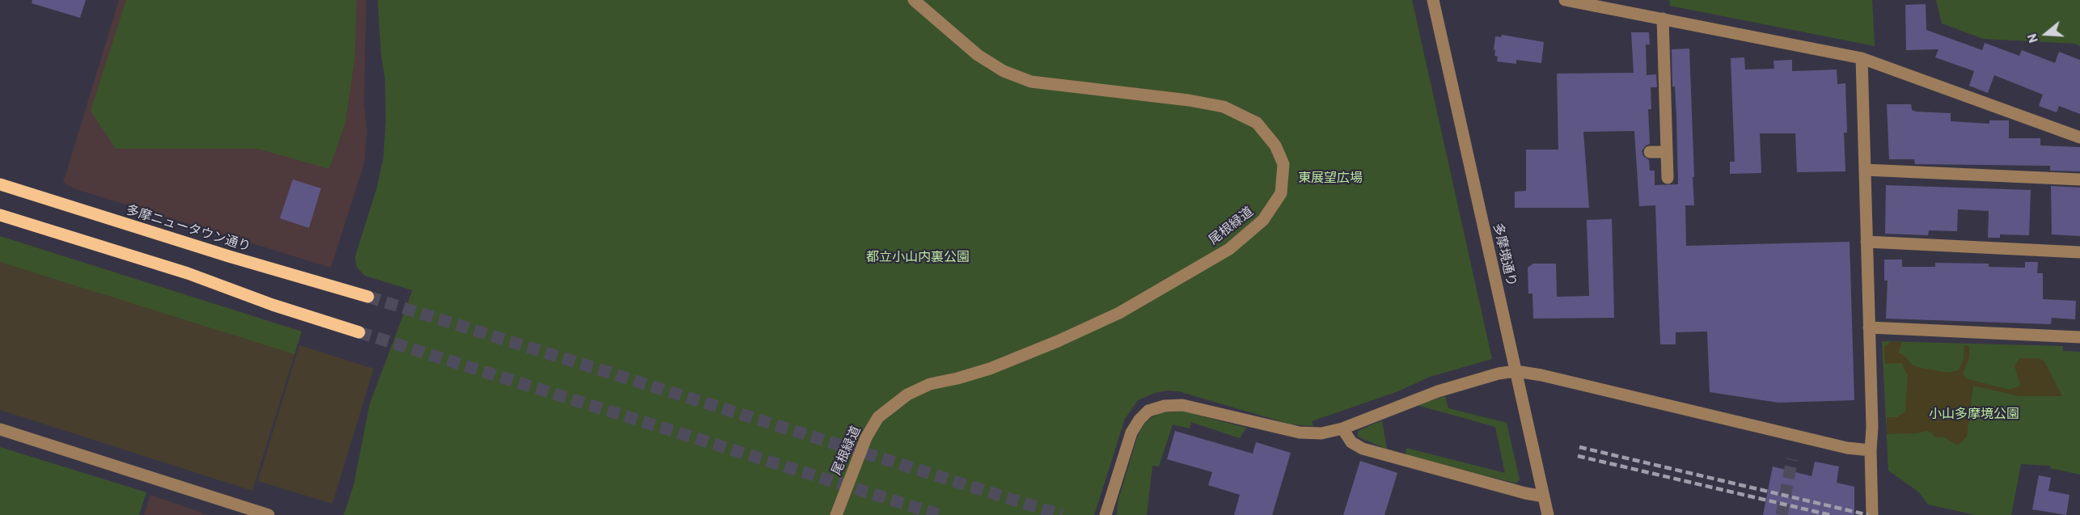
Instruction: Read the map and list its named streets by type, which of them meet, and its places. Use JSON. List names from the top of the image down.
{
  "streets": {
    "main road": ["多摩ニュータウン通り"],
    "street": ["尾根緑道", "多摩境通り"]
  },
  "parks": ["東展望広場", "都立小山内裏公園", "小山多摩境公園"],
  "north": "left"
}
